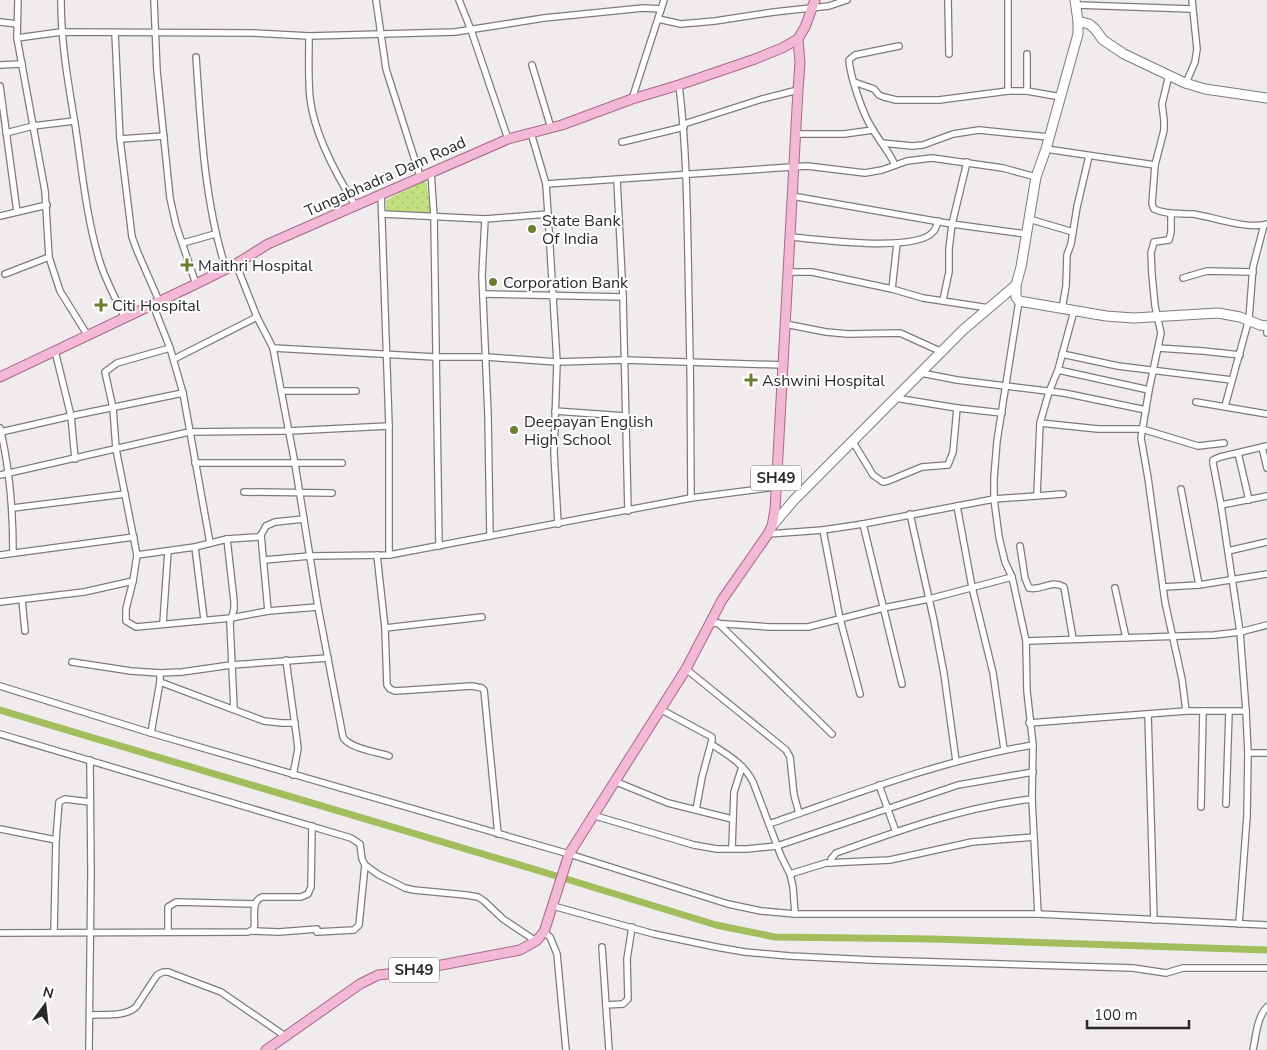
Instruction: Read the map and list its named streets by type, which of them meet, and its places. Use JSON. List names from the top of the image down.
{
  "streets": {
    "main road": ["Tungabhadra Dam Road", "SH49"]
  },
  "crossings": [
    ["Tungabhadra Dam Road", "SH49"]
  ],
  "places": {
    "other": ["State Bank Of India", "Corporation Bank", "Deepayan English High School"],
    "health": ["Maithri Hospital", "Citi Hospital", "Ashwini Hospital"]
  },
  "scale_bar": "100 m",
  "north": "top"
}
